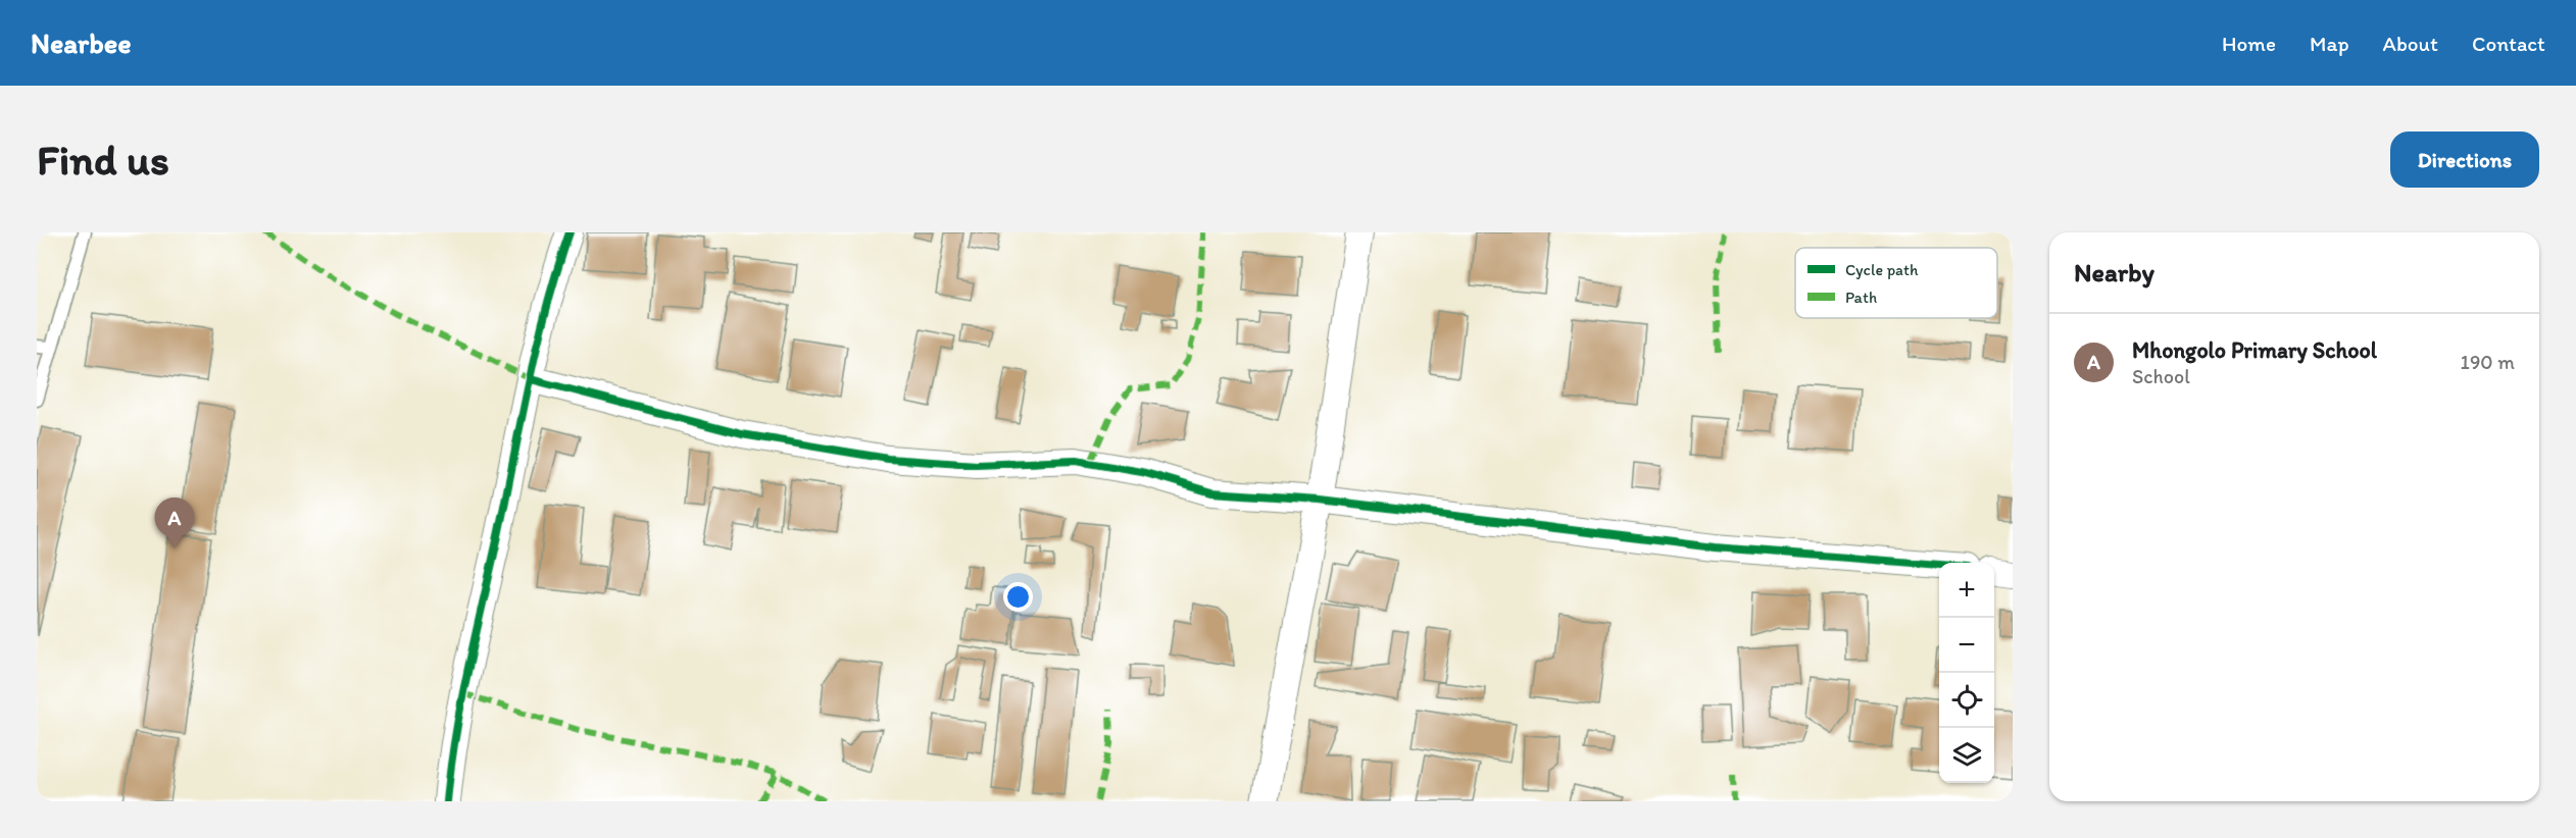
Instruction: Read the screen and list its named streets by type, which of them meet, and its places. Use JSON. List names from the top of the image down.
{
  "legend": ["Cycle path", "Path"],
  "page": {
    "header": "Nearbee",
    "nav": [
      "Home",
      "Map",
      "About",
      "Contact"
    ],
    "buttons": "Directions",
    "title": "Find us",
    "heading": "Nearby",
    "list": [
      {
        "mark": "A",
        "name": "Mhongolo Primary School",
        "note": "School",
        "value": "190 m"
      }
    ],
    "pins": "A",
    "map_buttons": ["+", "−"]
  }
}
